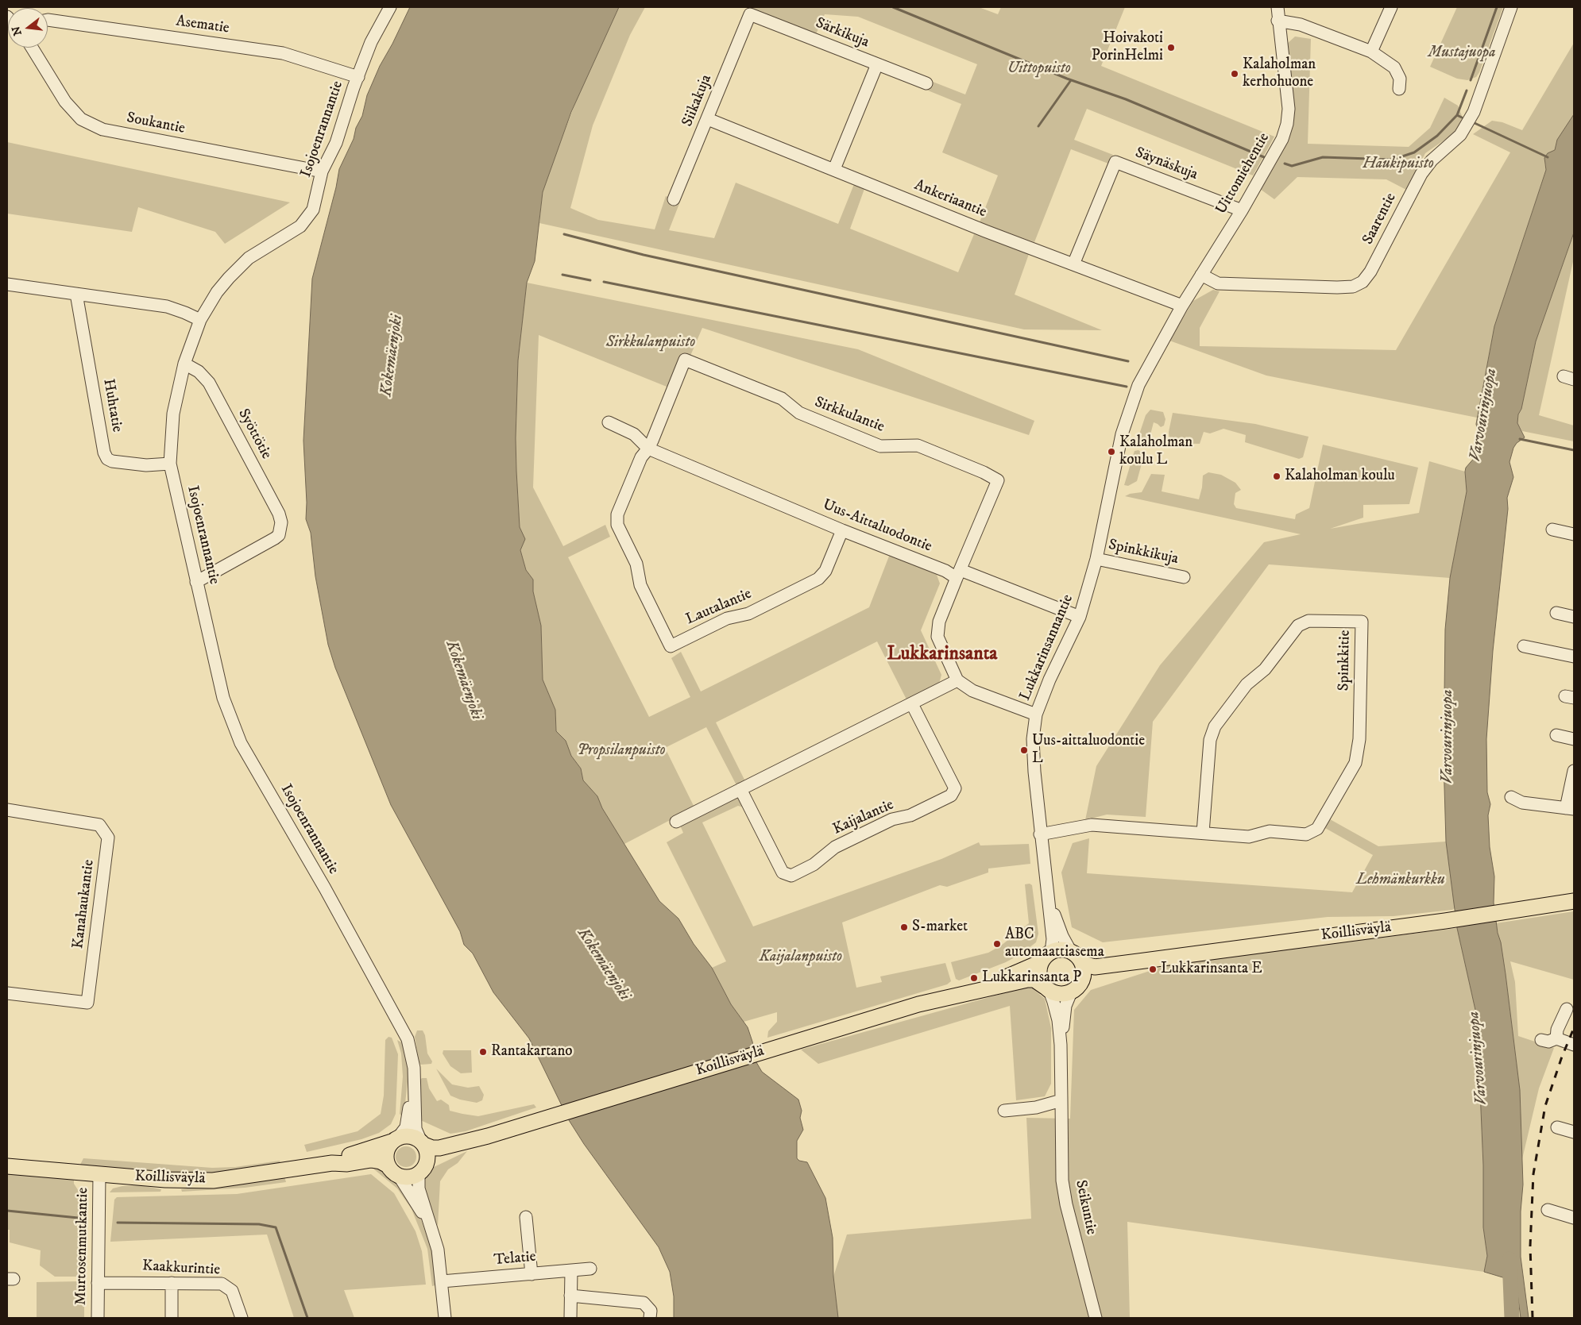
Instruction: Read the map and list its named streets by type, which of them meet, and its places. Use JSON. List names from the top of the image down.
{
  "streets": {
    "main road": ["Koillisväylä"],
    "street": [
      "Asematie",
      "Särkikuja",
      "Siikakuja",
      "Soukantie",
      "Isojoenrannantie",
      "Säynäskuja",
      "Uittomiehentie",
      "Ankeriaantie",
      "Saarentie",
      "Huhtatie",
      "Sirkkulantie",
      "Syöttötie",
      "Uus-Aittaluodontie",
      "Spinkkikuja",
      "Lautalantie",
      "Lukkarinsannantie",
      "Spinkkitie",
      "Kaijalantie",
      "Kanahaukantie",
      "Seikuntie",
      "Murtosenmutkantie",
      "Telatie",
      "Kaakkurintie"
    ]
  },
  "crossings": [
    ["Asematie", "Isojoenrannantie"],
    ["Särkikuja", "Siikakuja"],
    ["Särkikuja", "Ankeriaantie"],
    ["Siikakuja", "Ankeriaantie"],
    ["Soukantie", "Isojoenrannantie"],
    ["Isojoenrannantie", "Huhtatie"],
    ["Isojoenrannantie", "Syöttötie"],
    ["Isojoenrannantie", "Koillisväylä"],
    ["Säynäskuja", "Uittomiehentie"],
    ["Säynäskuja", "Ankeriaantie"],
    ["Uittomiehentie", "Ankeriaantie"],
    ["Uittomiehentie", "Saarentie"],
    ["Uittomiehentie", "Lukkarinsannantie"],
    ["Sirkkulantie", "Uus-Aittaluodontie"],
    ["Sirkkulantie", "Lautalantie"],
    ["Uus-Aittaluodontie", "Lautalantie"],
    ["Uus-Aittaluodontie", "Lukkarinsannantie"],
    ["Spinkkikuja", "Lukkarinsannantie"],
    ["Lukkarinsannantie", "Spinkkitie"],
    ["Lukkarinsannantie", "Koillisväylä"],
    ["Lukkarinsannantie", "Seikuntie"],
    ["Koillisväylä", "Seikuntie"],
    ["Koillisväylä", "Murtosenmutkantie"],
    ["Murtosenmutkantie", "Kaakkurintie"]
  ],
  "districts": ["Lukkarinsanta"],
  "water": ["Kokemäenjoki", "Varvourinjuopa"],
  "parks": [
    "Mustajuopa",
    "Uittopuisto",
    "Haukipuisto",
    "Sirkkulanpuisto",
    "Propsilanpuisto",
    "Lehmänkurkku",
    "Kaijalanpuisto"
  ],
  "places": [
    "Hoivakoti PorinHelmi",
    "Kalaholman kerhohuone",
    "Kalaholman koulu L",
    "Kalaholman koulu",
    "Uus-aittaluodontie L",
    "S-market",
    "ABC automaattiasema",
    "Lukkarinsanta E",
    "Lukkarinsanta P",
    "Rantakartano"
  ],
  "north": "left"
}
